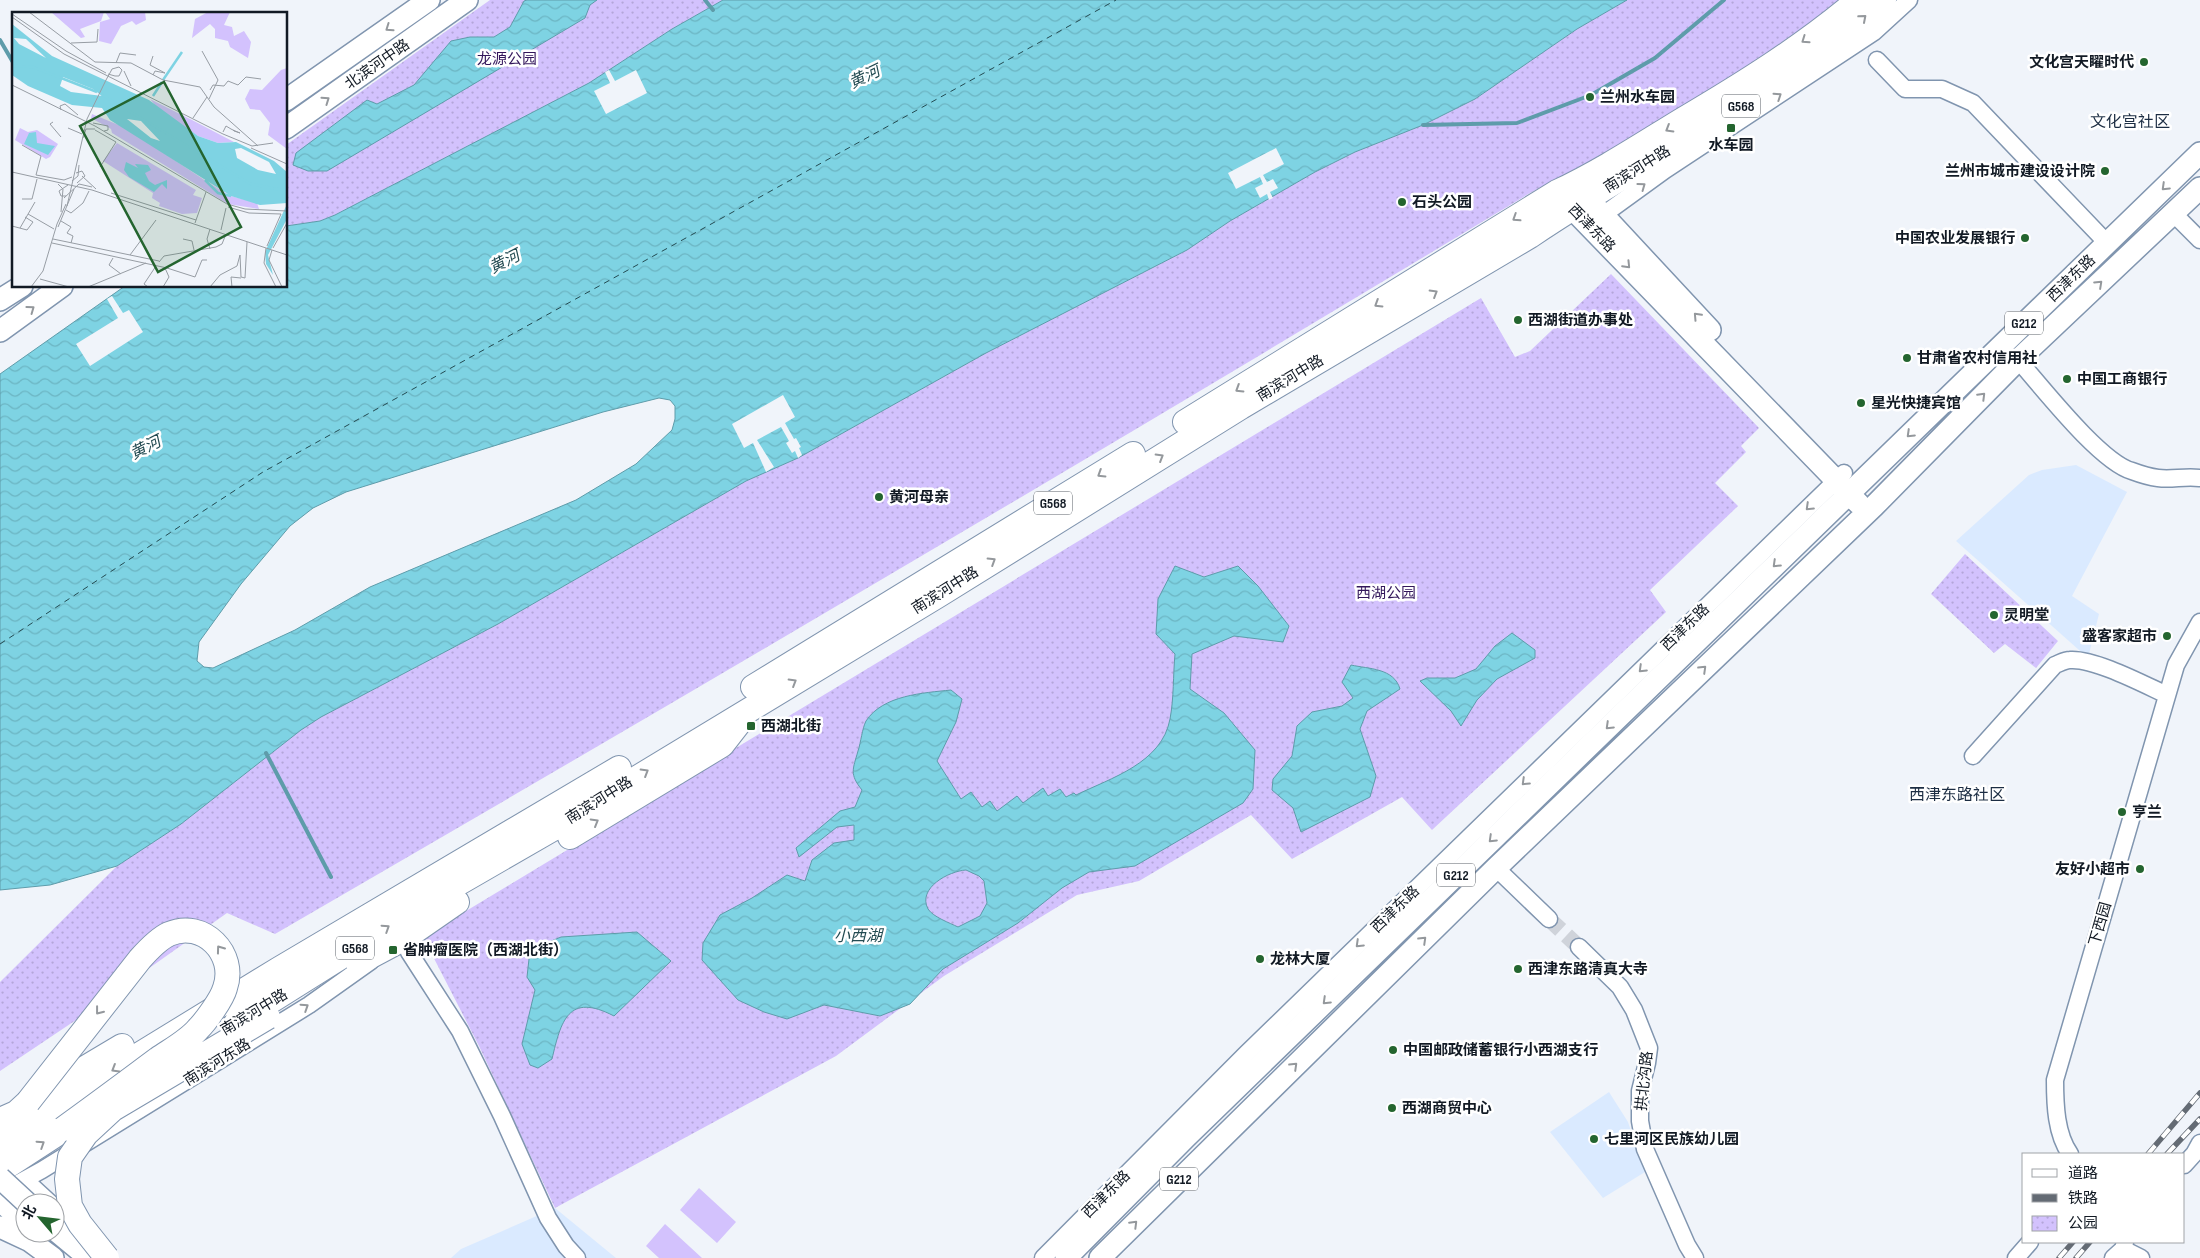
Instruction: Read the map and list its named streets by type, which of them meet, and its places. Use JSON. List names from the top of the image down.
{
  "streets": {
    "highway": ["G568", "南滨河中路"],
    "main road": ["北滨河中路", "西津东路", "G212"],
    "street": ["下西园", "南滨河东路", "拱北沟路"]
  },
  "crossings": [
    ["南滨河中路", "西津东路"]
  ],
  "one_way": ["南滨河东路"],
  "districts": ["文化宫社区", "西津东路社区"],
  "water": ["黄河", "小西湖"],
  "parks": ["龙源公园", "西湖公园"],
  "places": {
    "other": [
      "文化宫天矅时代",
      "兰州水车园",
      "兰州市城市建设设计院",
      "石头公园",
      "中国农业发展银行",
      "西湖街道办事处",
      "甘肃省农村信用社",
      "中国工商银行",
      "星光快捷宾馆",
      "黄河母亲",
      "灵明堂",
      "盛客家超市",
      "亨兰",
      "友好小超市",
      "龙林大厦",
      "西津东路清真大寺",
      "中国邮政储蓄银行小西湖支行",
      "西湖商贸中心",
      "七里河区民族幼儿园"
    ],
    "transit": ["水车园", "西湖北街", "省肿瘤医院（西湖北街）"]
  },
  "legend": ["道路", "铁路", "公园"],
  "north": "top left"
}
